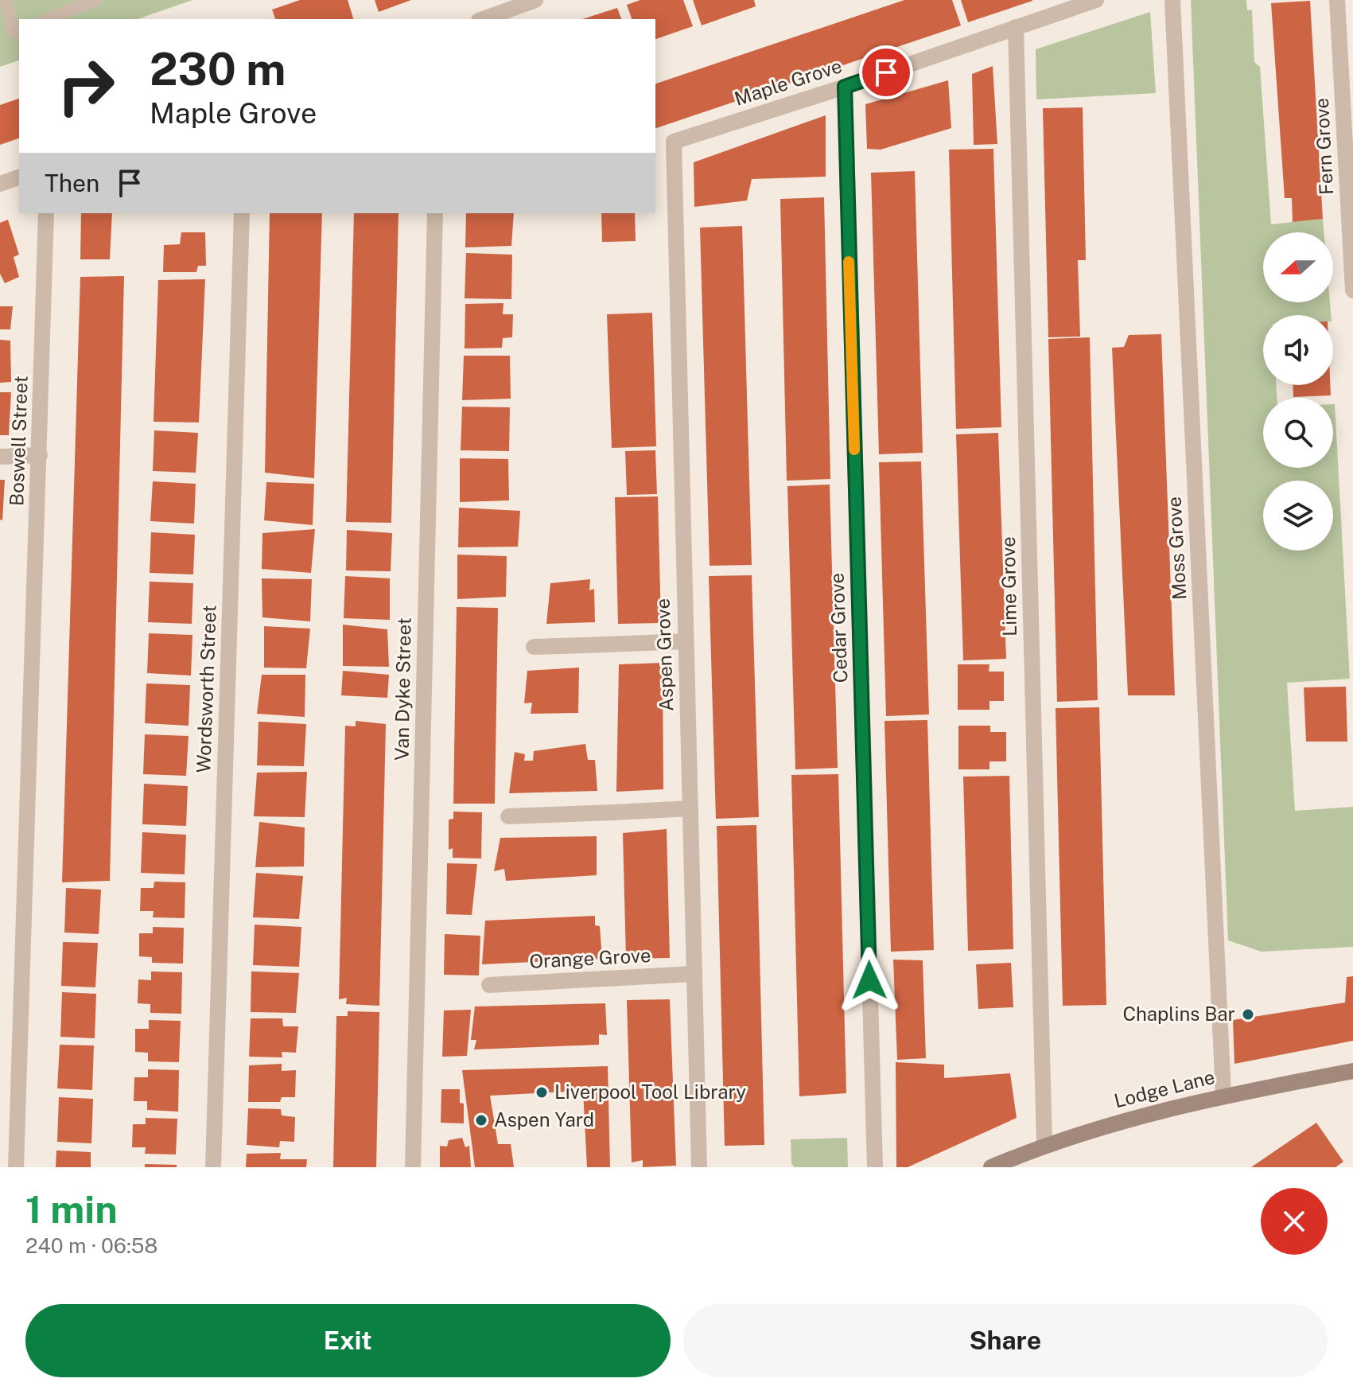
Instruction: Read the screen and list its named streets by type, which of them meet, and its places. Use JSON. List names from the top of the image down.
{
  "streets": {
    "main road": ["Lodge Lane"],
    "street": [
      "Maple Grove",
      "Fern Grove",
      "Boswell Street",
      "Moss Grove",
      "Lime Grove",
      "Cedar Grove",
      "Aspen Grove",
      "Wordsworth Street",
      "Van Dyke Street",
      "Orange Grove"
    ]
  },
  "crossings": [
    ["Maple Grove", "Lime Grove"],
    ["Maple Grove", "Cedar Grove"],
    ["Maple Grove", "Aspen Grove"],
    ["Moss Grove", "Lodge Lane"],
    ["Lime Grove", "Lodge Lane"],
    ["Aspen Grove", "Orange Grove"]
  ],
  "places": ["Chaplins Bar", "Liverpool Tool Library", "Aspen Yard"],
  "north": "left",
  "page": {
    "turn": ["230 m", "Maple Grove"],
    "then": "Then",
    "heading": ["1 min", "240 m · 06:58"],
    "buttons": ["Exit", "Share"]
  }
}
